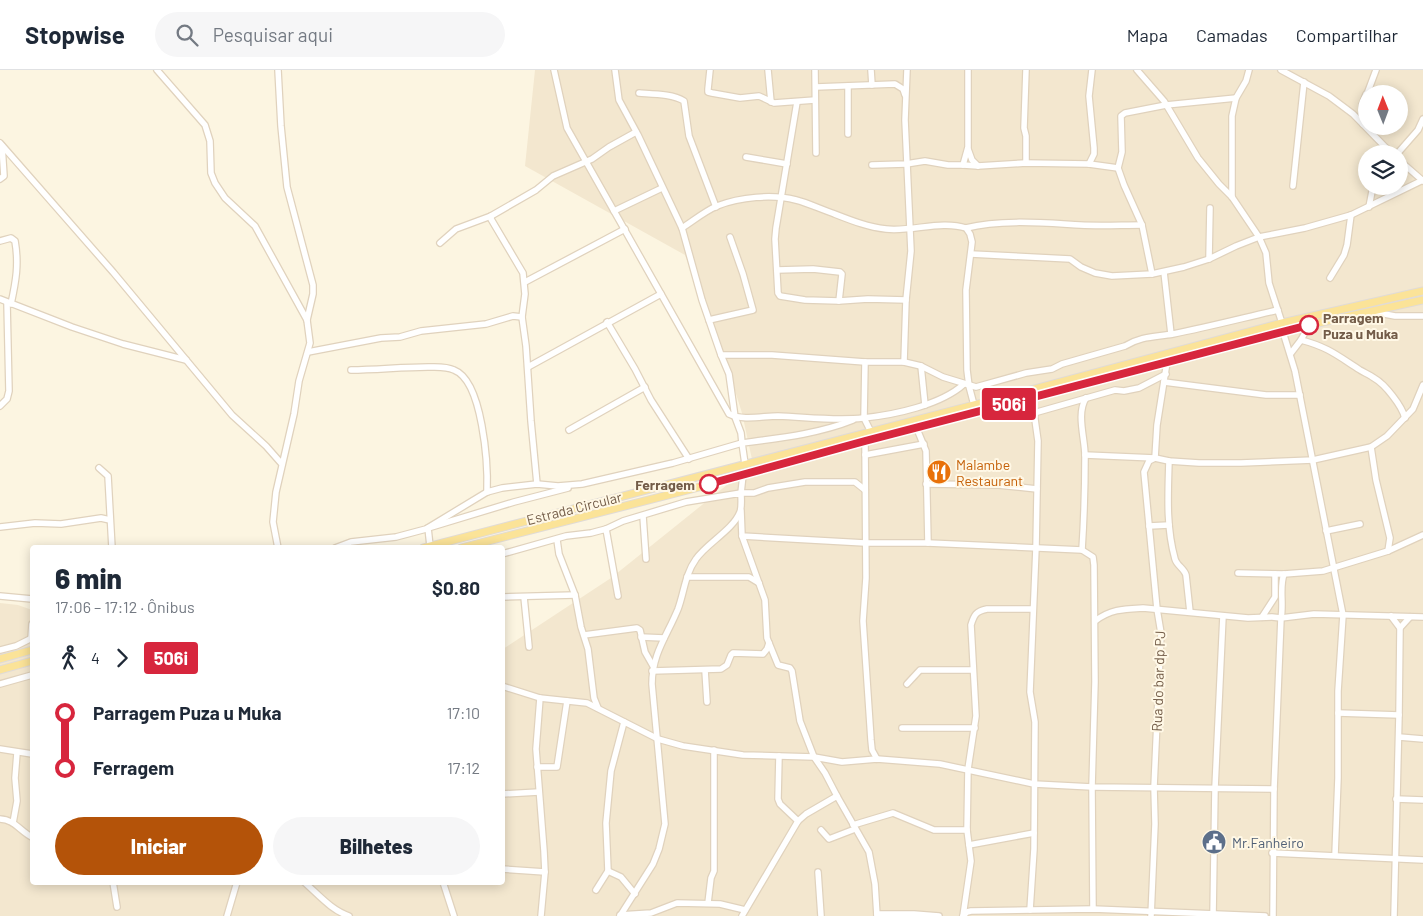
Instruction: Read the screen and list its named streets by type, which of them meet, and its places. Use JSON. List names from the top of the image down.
{
  "streets": {
    "main road": ["Estrada Circular"],
    "street": ["Rua do bar dp PJ"]
  },
  "crossings": [
    ["Estrada Circular", "Rua do bar dp PJ"]
  ],
  "places": {
    "other": ["Parragem Puza u Muka", "Ferragem"],
    "restaurant": ["Malambe Restaurant"],
    "public building": ["Mr.Fanheiro"]
  },
  "lines": ["bus line 506i"],
  "north": "top",
  "page": {
    "header": "Stopwise",
    "search": "Pesquisar aqui",
    "nav": ["Mapa", "Camadas", "Compartilhar"],
    "on_map": "506i",
    "heading": ["6 min", "17:06 – 17:12 · Ônibus", "$0.80"],
    "legs": ["4", "506i"],
    "list": [
      {
        "name": "Parragem Puza u Muka",
        "value": "17:10"
      },
      {
        "name": "Ferragem",
        "value": "17:12"
      }
    ],
    "buttons": ["Iniciar", "Bilhetes"]
  }
}
